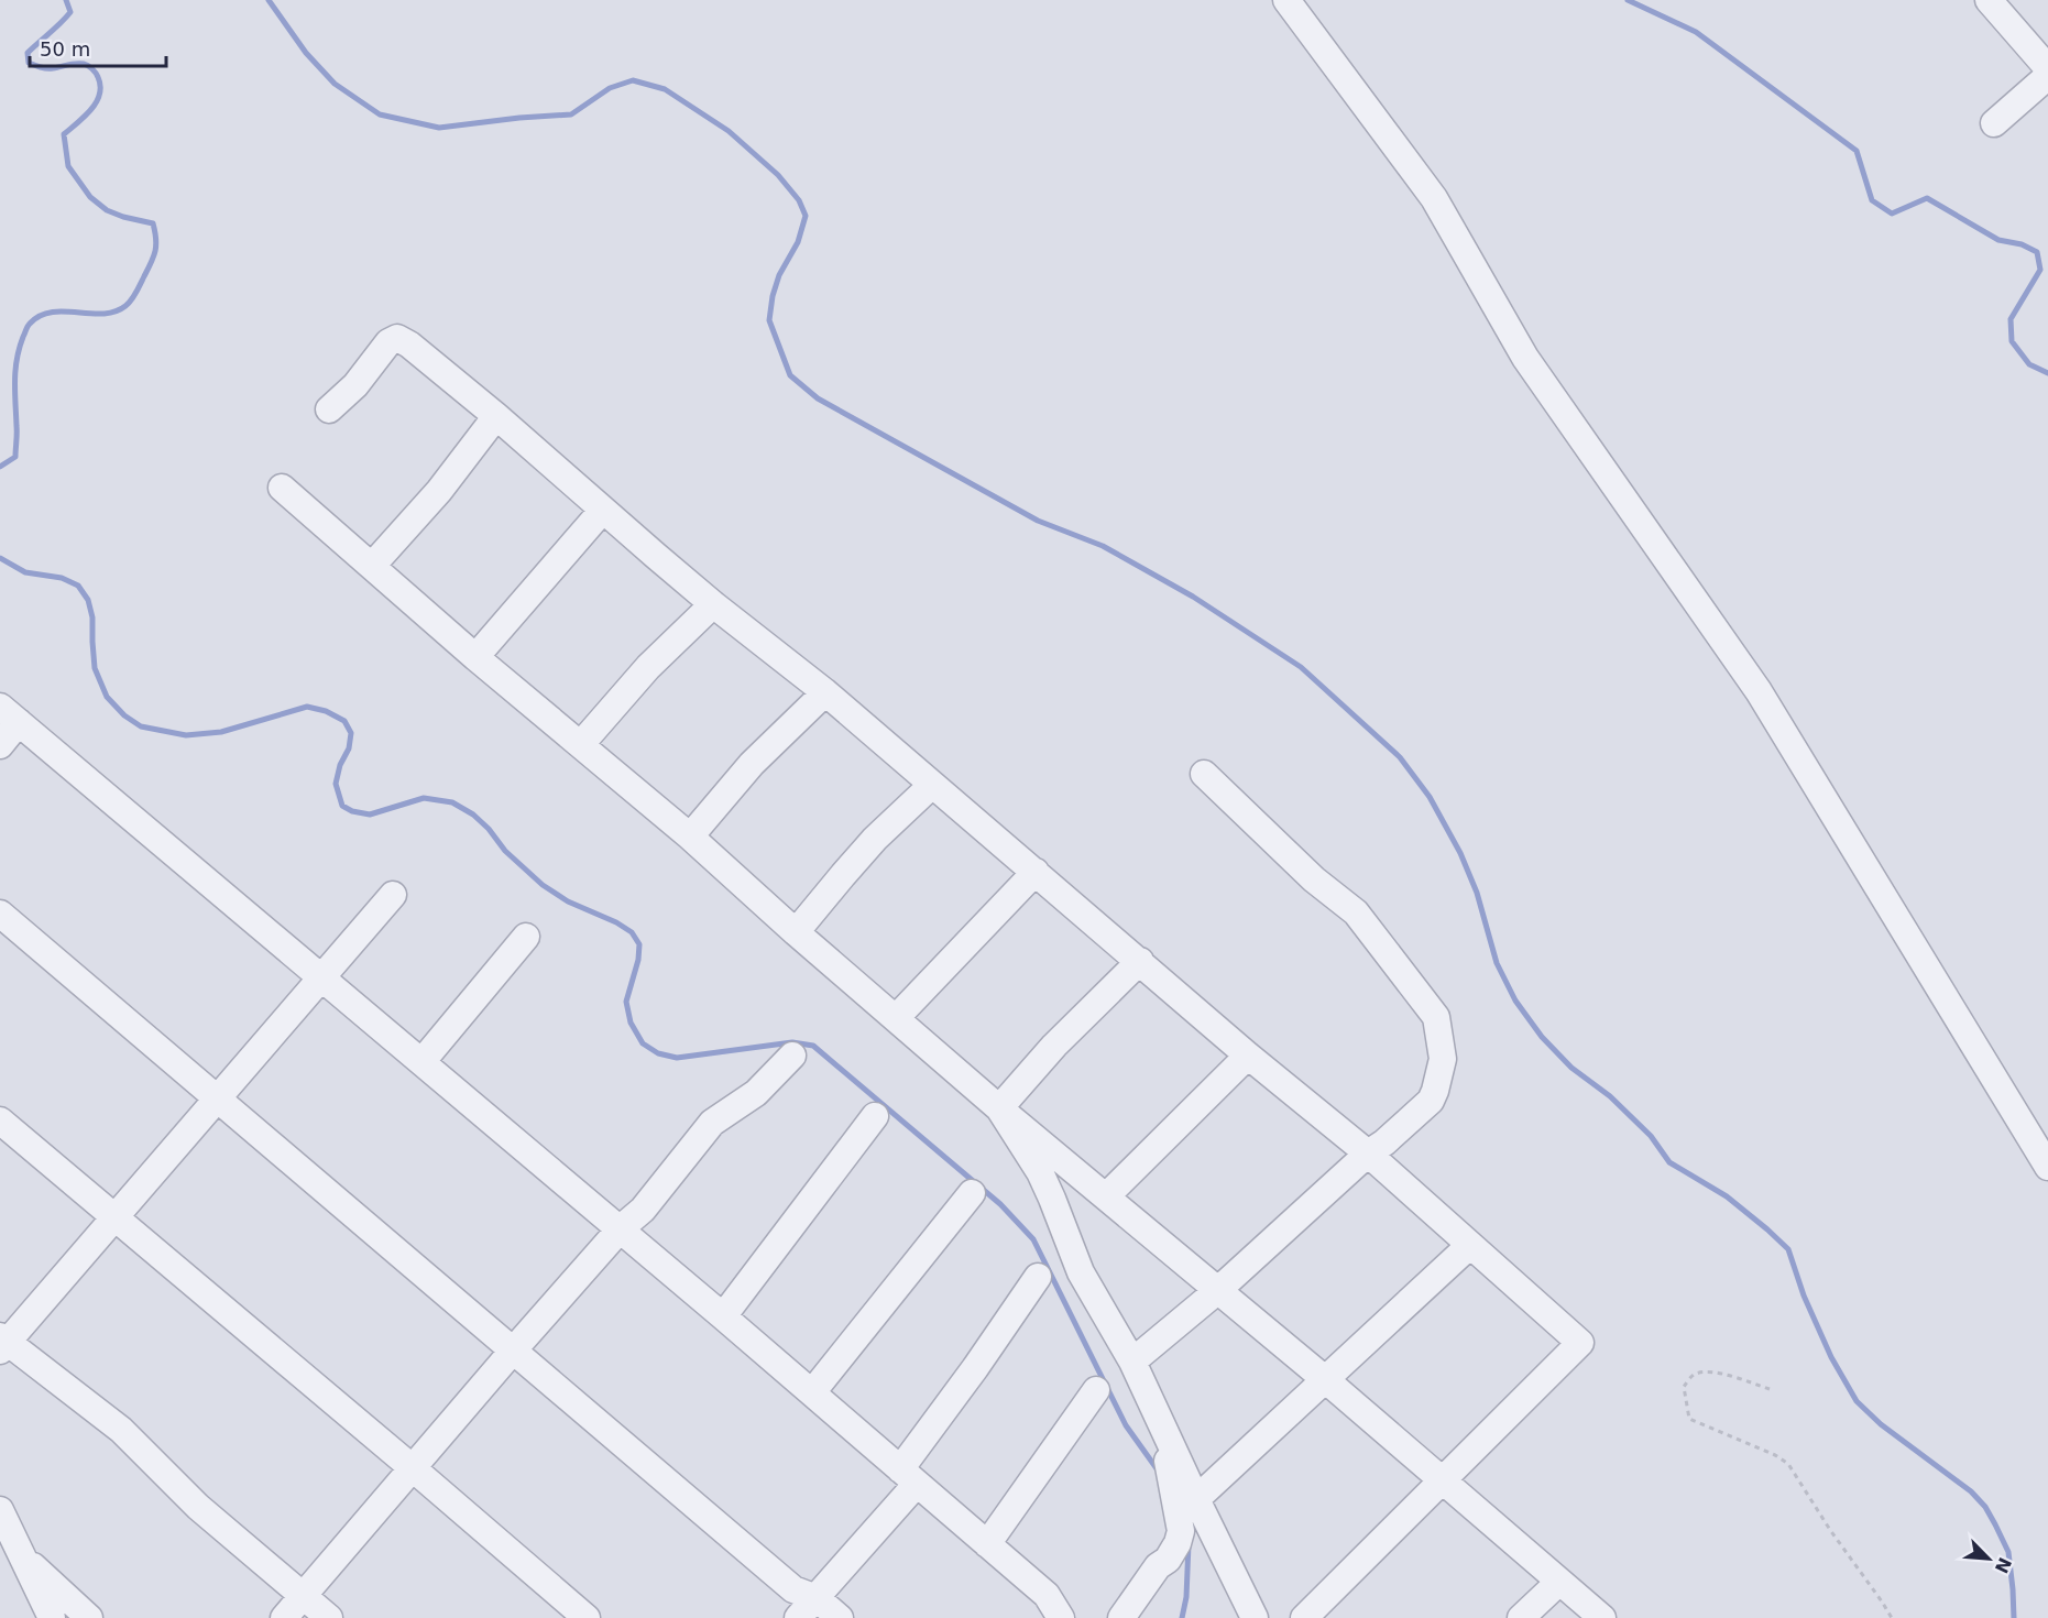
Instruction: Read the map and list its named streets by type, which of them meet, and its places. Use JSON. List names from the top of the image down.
{
  "scale_bar": "50 m",
  "north": "bottom right"
}
